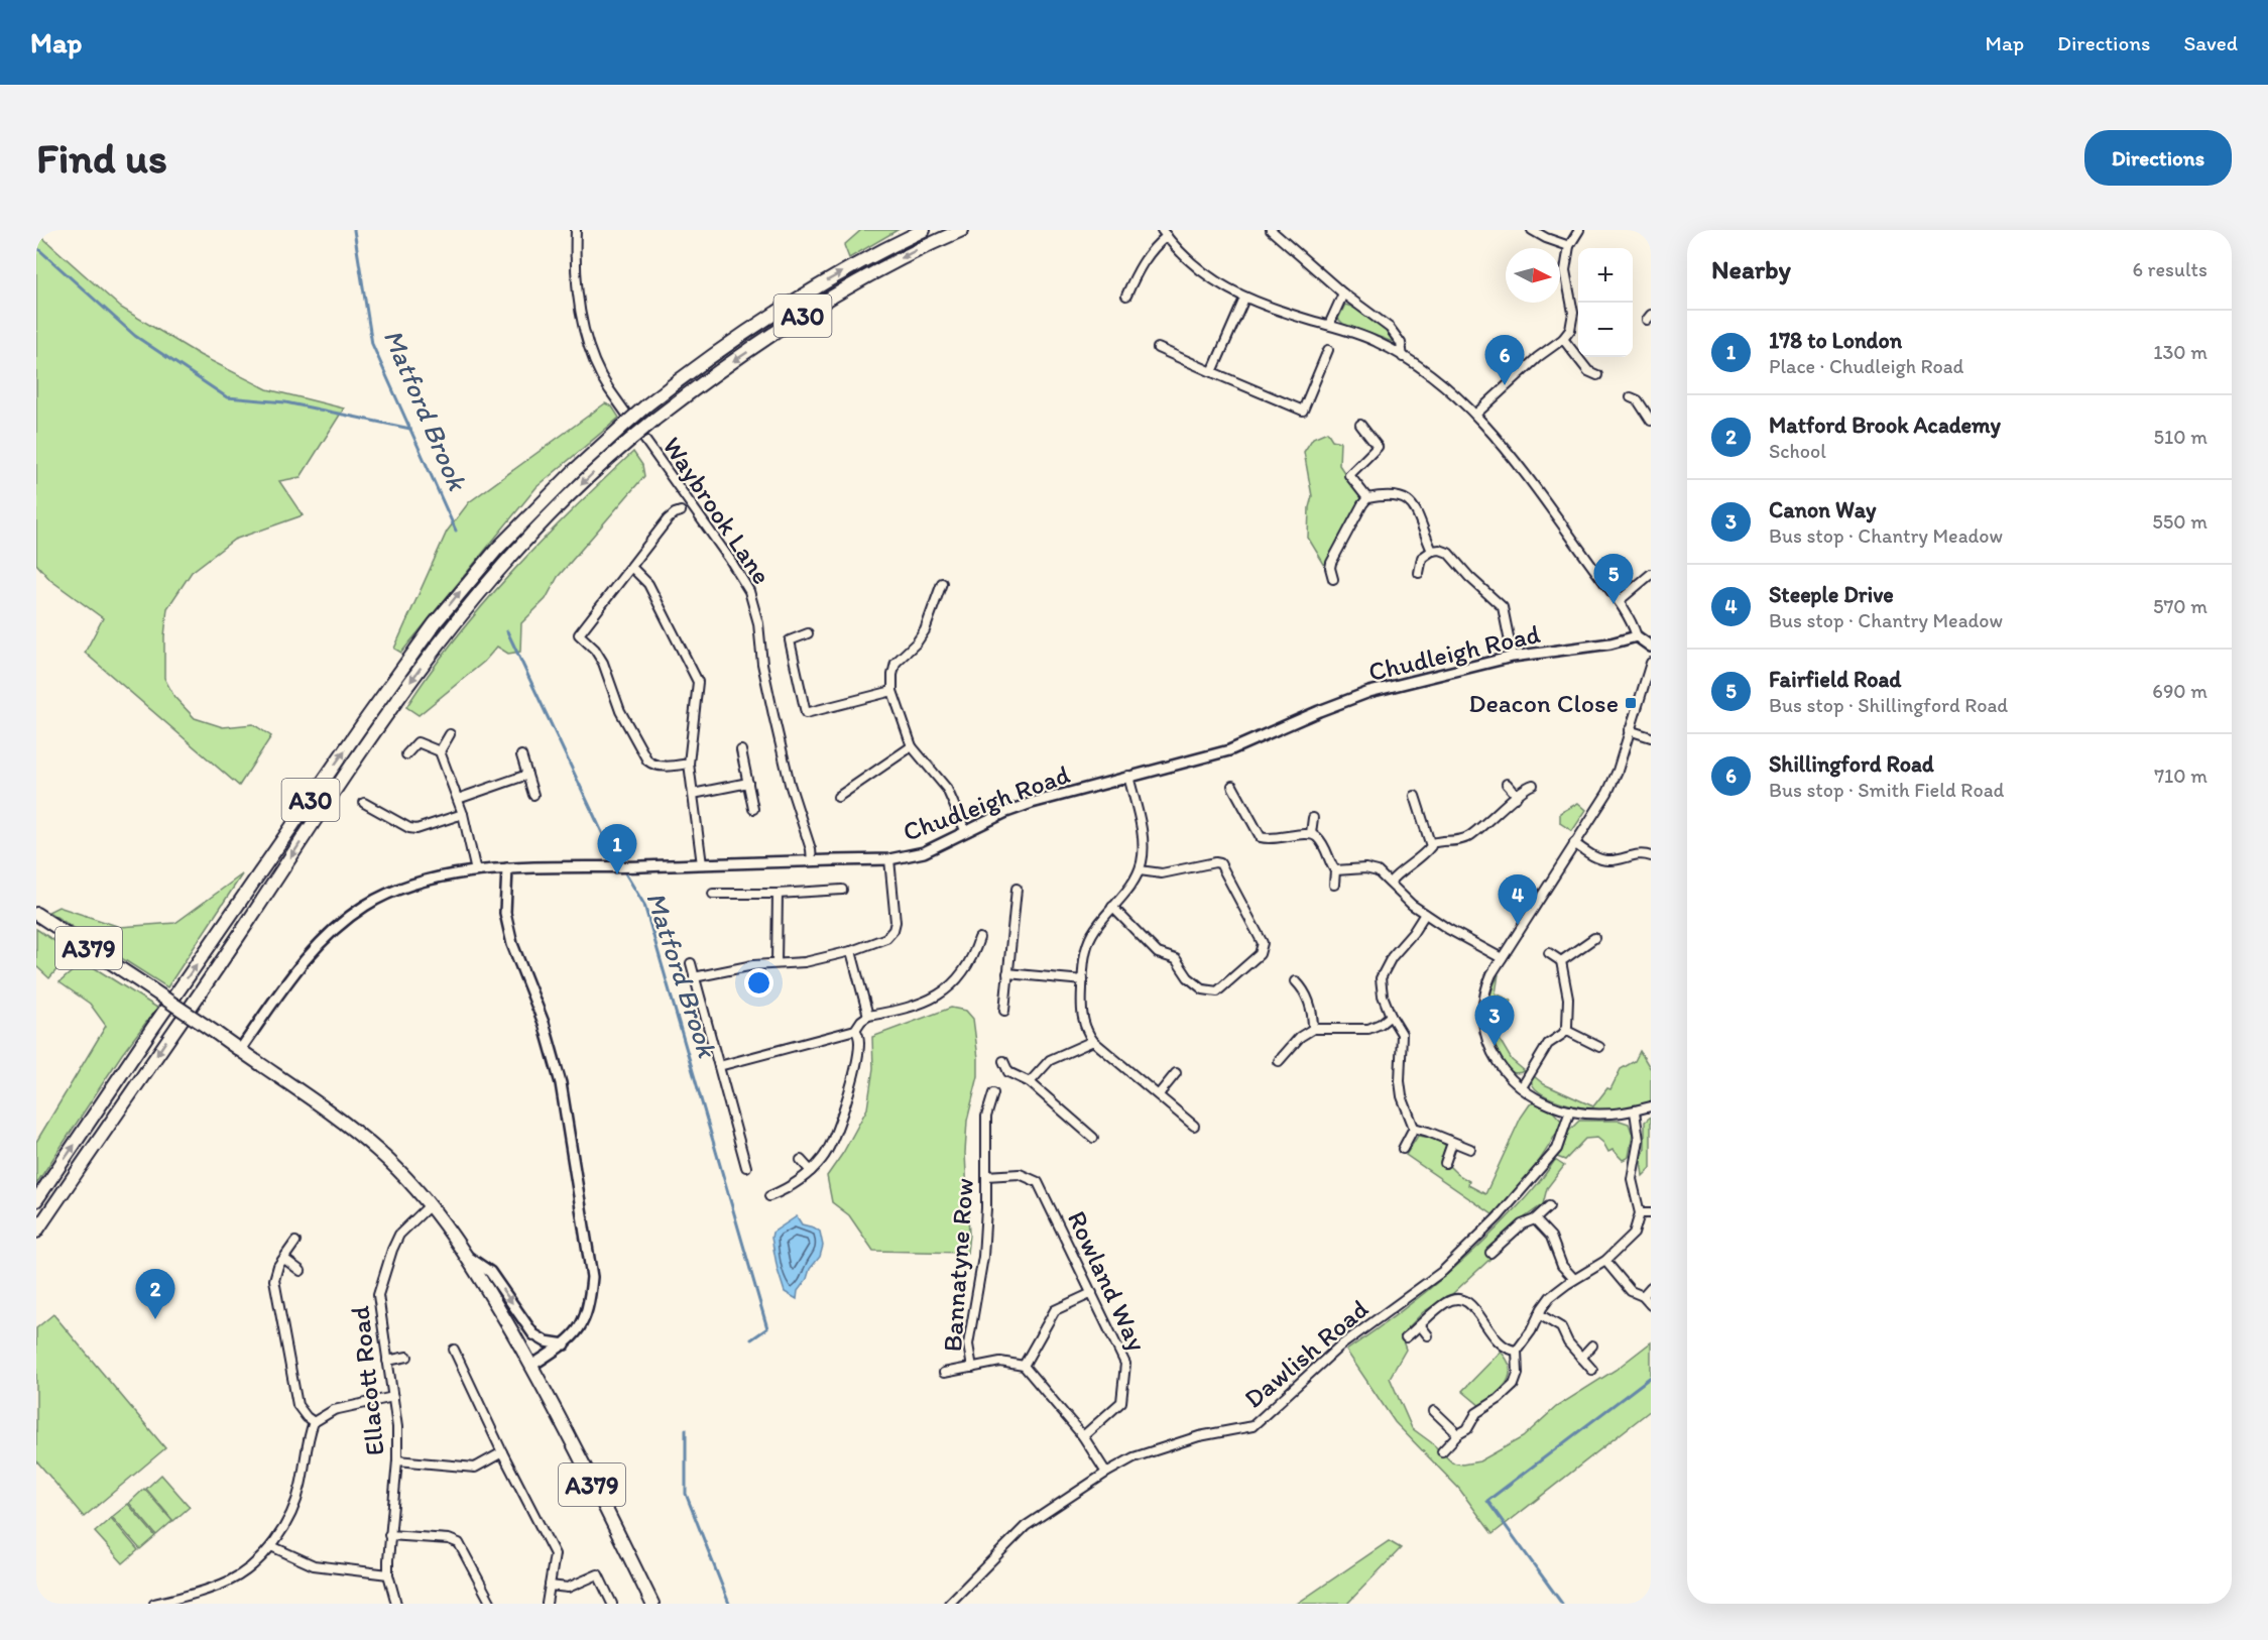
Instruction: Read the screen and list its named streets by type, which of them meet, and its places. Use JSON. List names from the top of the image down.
{
  "streets": {
    "main road": ["A30", "A379"],
    "street": [
      "Waybrook Lane",
      "Chudleigh Road",
      "Bannatyne Row",
      "Rowland Way",
      "Dawlish Road",
      "Ellacott Road"
    ]
  },
  "crossings": [
    ["Waybrook Lane", "Chudleigh Road"],
    ["Chudleigh Road", "A379"],
    ["A379", "Ellacott Road"],
    ["Bannatyne Row", "Rowland Way"]
  ],
  "water": ["Matford Brook"],
  "places": {
    "transit": ["Deacon Close"]
  },
  "north": "right",
  "page": {
    "header": "Map",
    "nav": ["Map", "Directions", "Saved"],
    "buttons": "Directions",
    "title": "Find us",
    "heading": ["Nearby", "6 results"],
    "map_buttons": ["+", "−"],
    "list": [
      {
        "mark": "1",
        "name": "178 to London",
        "note": "Place · Chudleigh Road",
        "value": "130 m"
      },
      {
        "mark": "2",
        "name": "Matford Brook Academy",
        "note": "School",
        "value": "510 m"
      },
      {
        "mark": "3",
        "name": "Canon Way",
        "note": "Bus stop · Chantry Meadow",
        "value": "550 m"
      },
      {
        "mark": "4",
        "name": "Steeple Drive",
        "note": "Bus stop · Chantry Meadow",
        "value": "570 m"
      },
      {
        "mark": "5",
        "name": "Fairfield Road",
        "note": "Bus stop · Shillingford Road",
        "value": "690 m"
      },
      {
        "mark": "6",
        "name": "Shillingford Road",
        "note": "Bus stop · Smith Field Road",
        "value": "710 m"
      }
    ],
    "pins": [
      "6",
      "5",
      "1",
      "4",
      "3",
      "2"
    ]
  }
}
